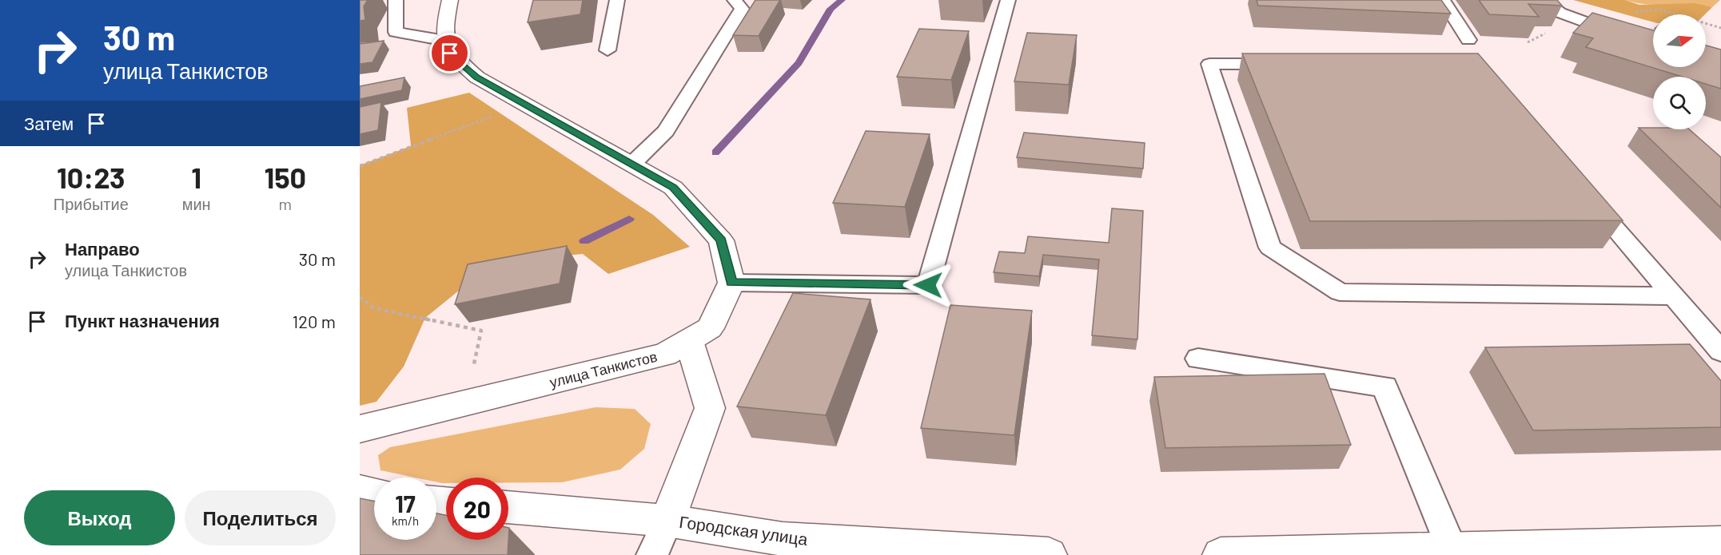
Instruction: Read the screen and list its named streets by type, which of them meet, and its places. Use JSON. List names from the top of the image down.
{
  "streets": {
    "main road": ["улица Танкистов", "Городская улица"]
  },
  "north": "right",
  "page": {
    "turn": ["30 m", "улица Танкистов"],
    "then": "Затем",
    "eta": [
      "10:23",
      "Прибытие",
      "1",
      "мин",
      "150",
      "m"
    ],
    "list": [
      {
        "name": "Направо",
        "note": "улица Танкистов",
        "value": "30 m"
      },
      {
        "name": "Пункт назначения",
        "value": "120 m"
      }
    ],
    "speed": "17 km/h",
    "limit": "20",
    "buttons": ["Выход", "Поделиться"]
  }
}
